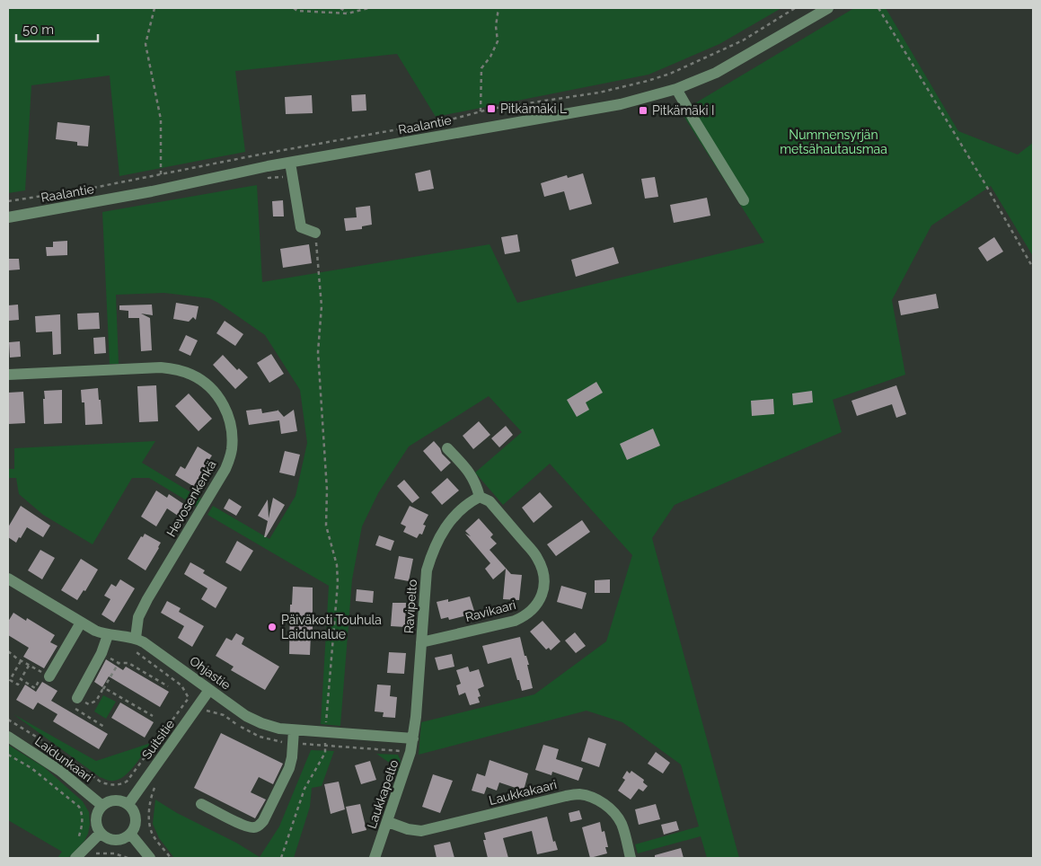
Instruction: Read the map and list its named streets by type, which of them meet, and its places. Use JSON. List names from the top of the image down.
{
  "streets": {
    "street": [
      "Raalantie",
      "Hevosenkenkä",
      "Ravipelto",
      "Ravikaari",
      "Ohjastie",
      "Suitsitie",
      "Laidunkaari",
      "Laukkakaari",
      "Laukkapelto"
    ]
  },
  "crossings": [
    ["Hevosenkenkä", "Ohjastie"],
    ["Ravipelto", "Ravikaari"],
    ["Ravipelto", "Ohjastie"],
    ["Ravipelto", "Laukkapelto"],
    ["Ohjastie", "Suitsitie"],
    ["Ohjastie", "Laukkapelto"],
    ["Suitsitie", "Laidunkaari"],
    ["Laukkakaari", "Laukkapelto"]
  ],
  "parks": ["Nummensyrjän metsähautausmaa"],
  "places": {
    "transit": ["Pitkämäki L", "Pitkämäki I"],
    "other": ["Päiväkoti Touhula Laidunalue"]
  },
  "scale_bar": "50 m"
}
